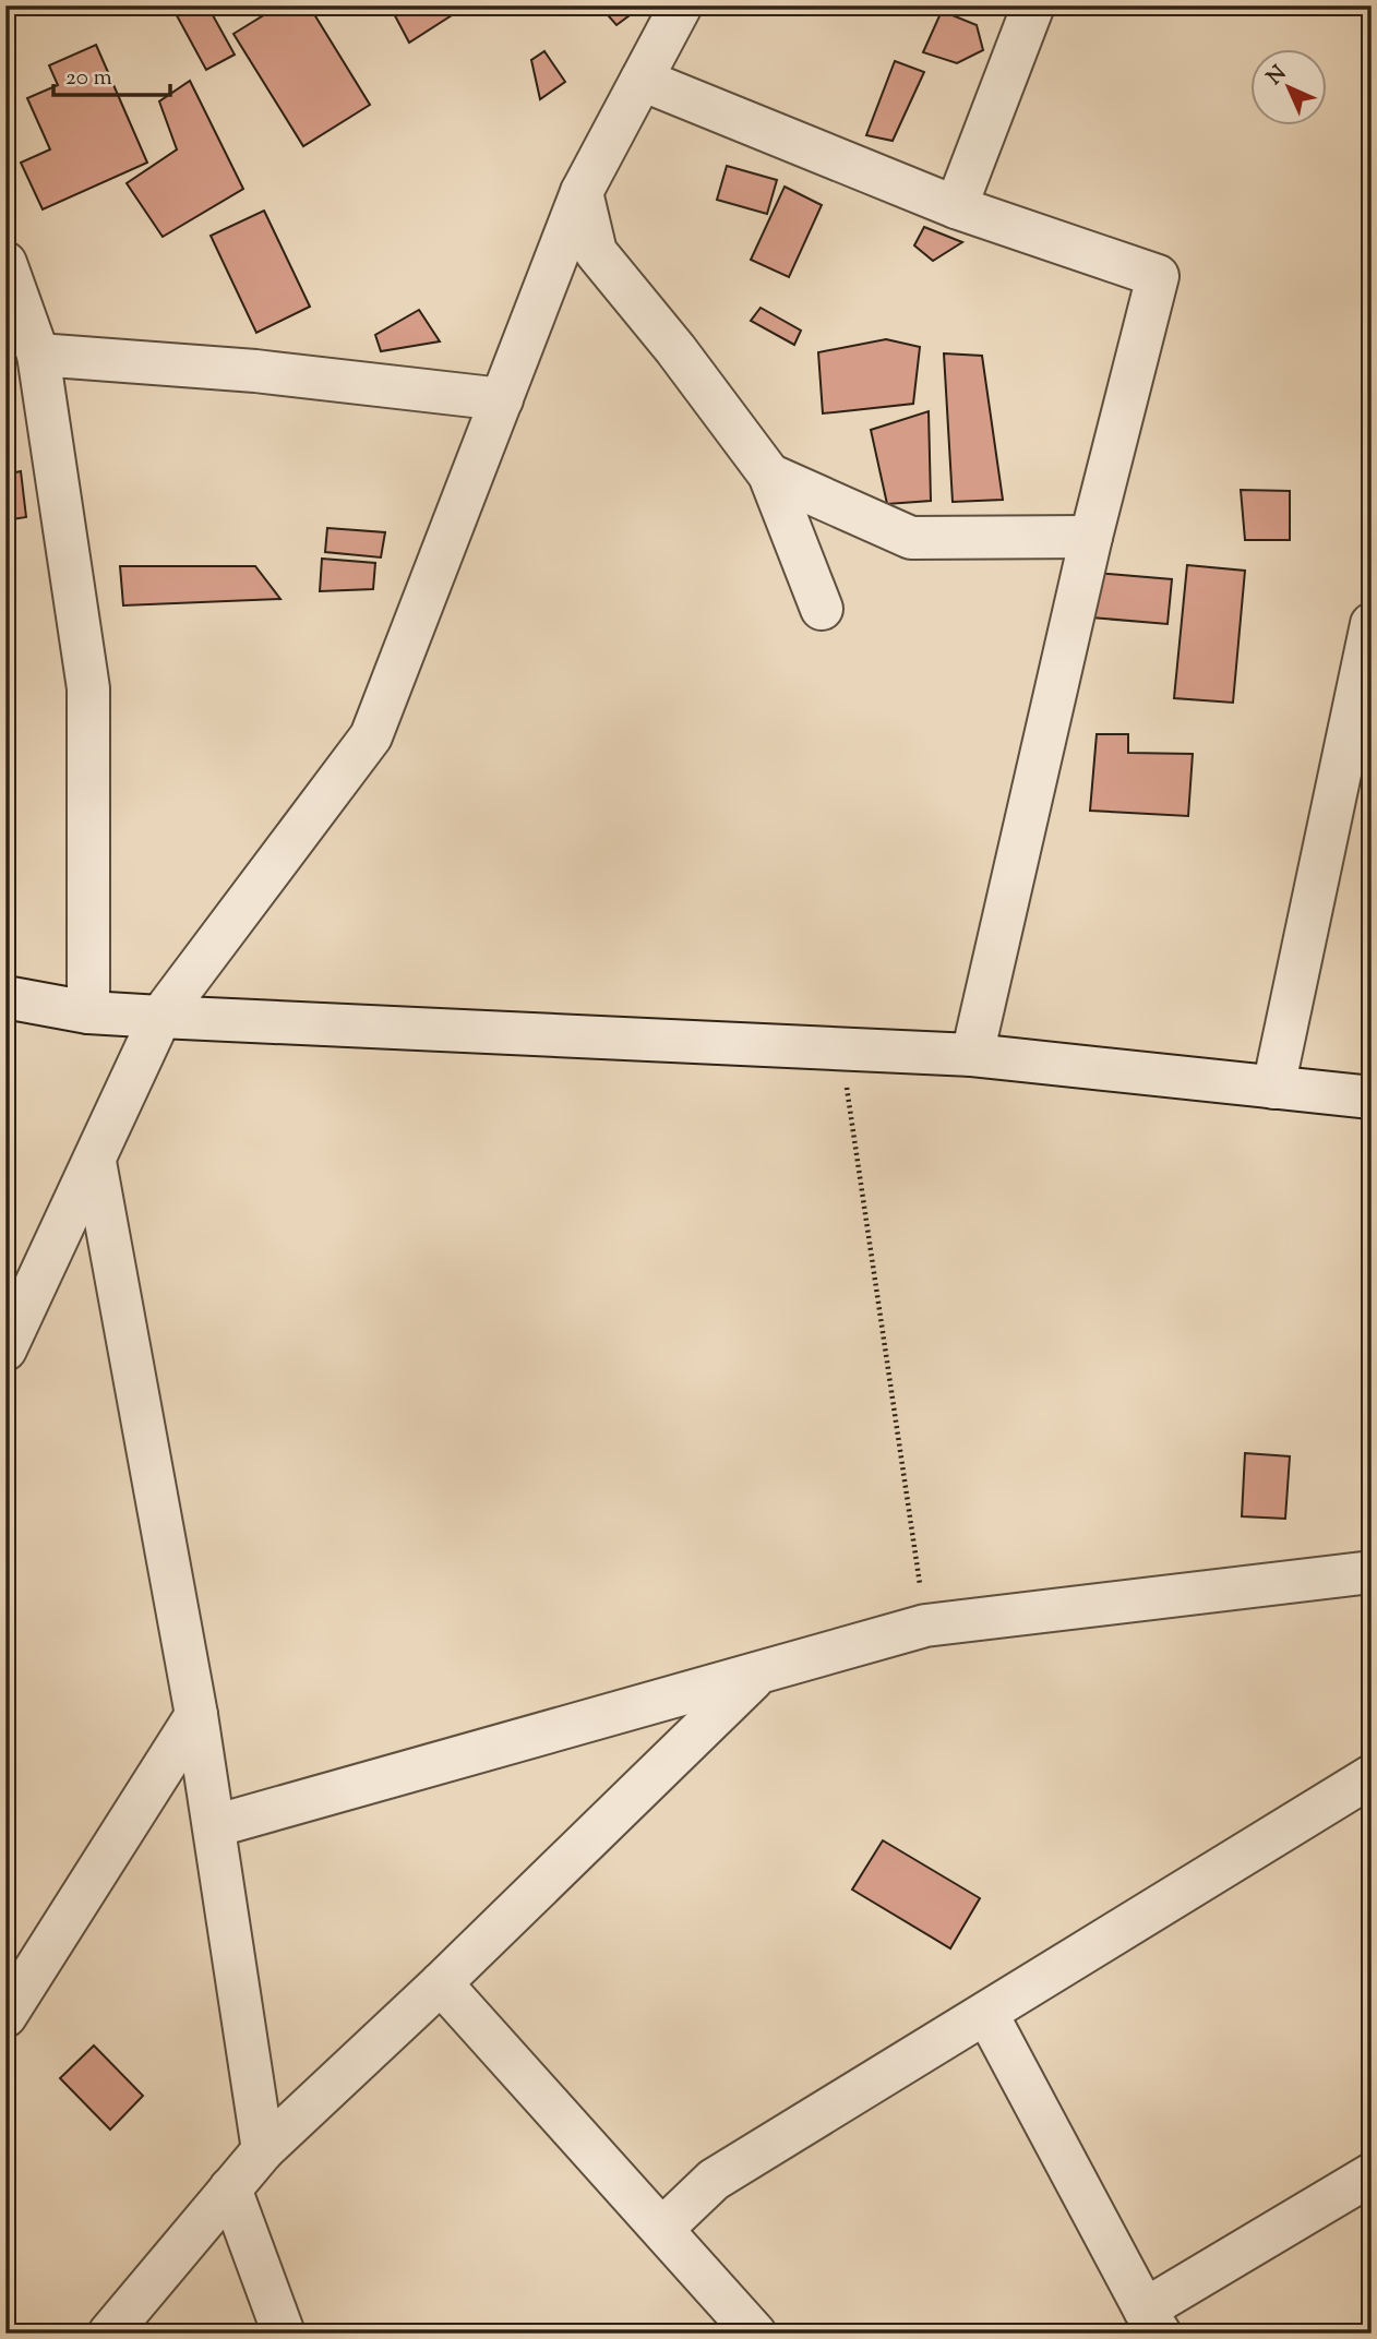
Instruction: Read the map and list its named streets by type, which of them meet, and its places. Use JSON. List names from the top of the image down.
{
  "scale_bar": "20 m",
  "north": "top left"
}
